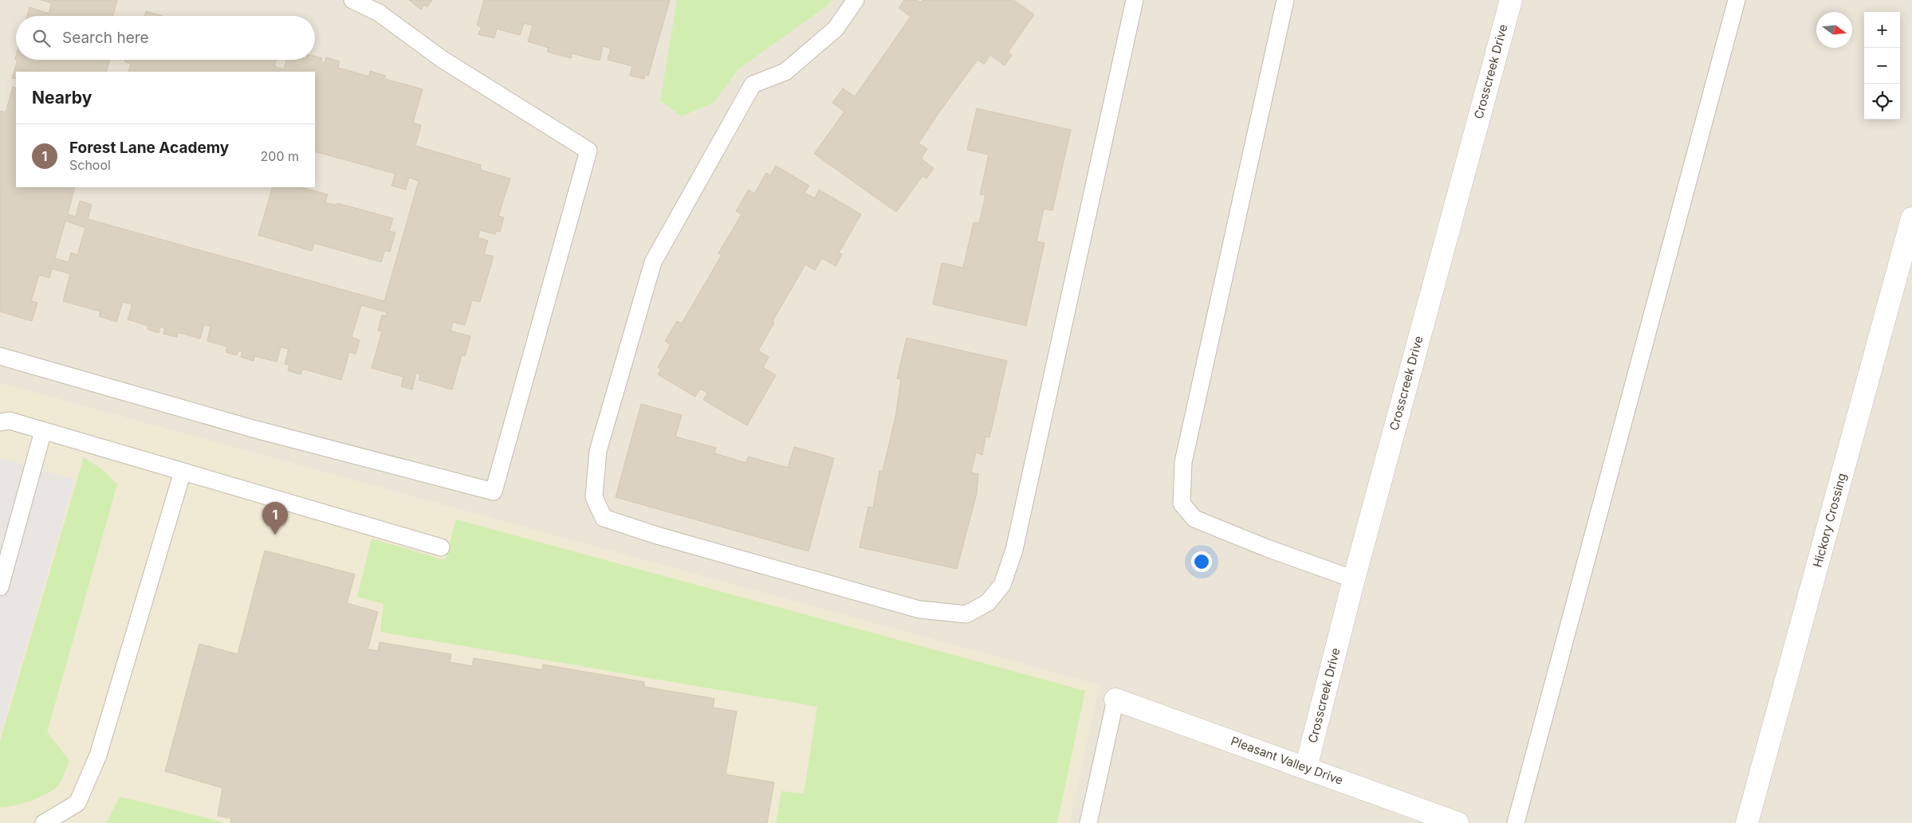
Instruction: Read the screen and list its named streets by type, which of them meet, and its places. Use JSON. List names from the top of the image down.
{
  "streets": {
    "street": ["Crosscreek Drive", "Hickory Crossing", "Pleasant Valley Drive"]
  },
  "crossings": [
    ["Crosscreek Drive", "Pleasant Valley Drive"]
  ],
  "north": "right",
  "page": {
    "map_buttons": ["+", "−"],
    "search": "Search here",
    "heading": "Nearby",
    "list": [
      {
        "mark": "1",
        "name": "Forest Lane Academy",
        "note": "School",
        "value": "200 m"
      }
    ],
    "pins": "1"
  }
}
